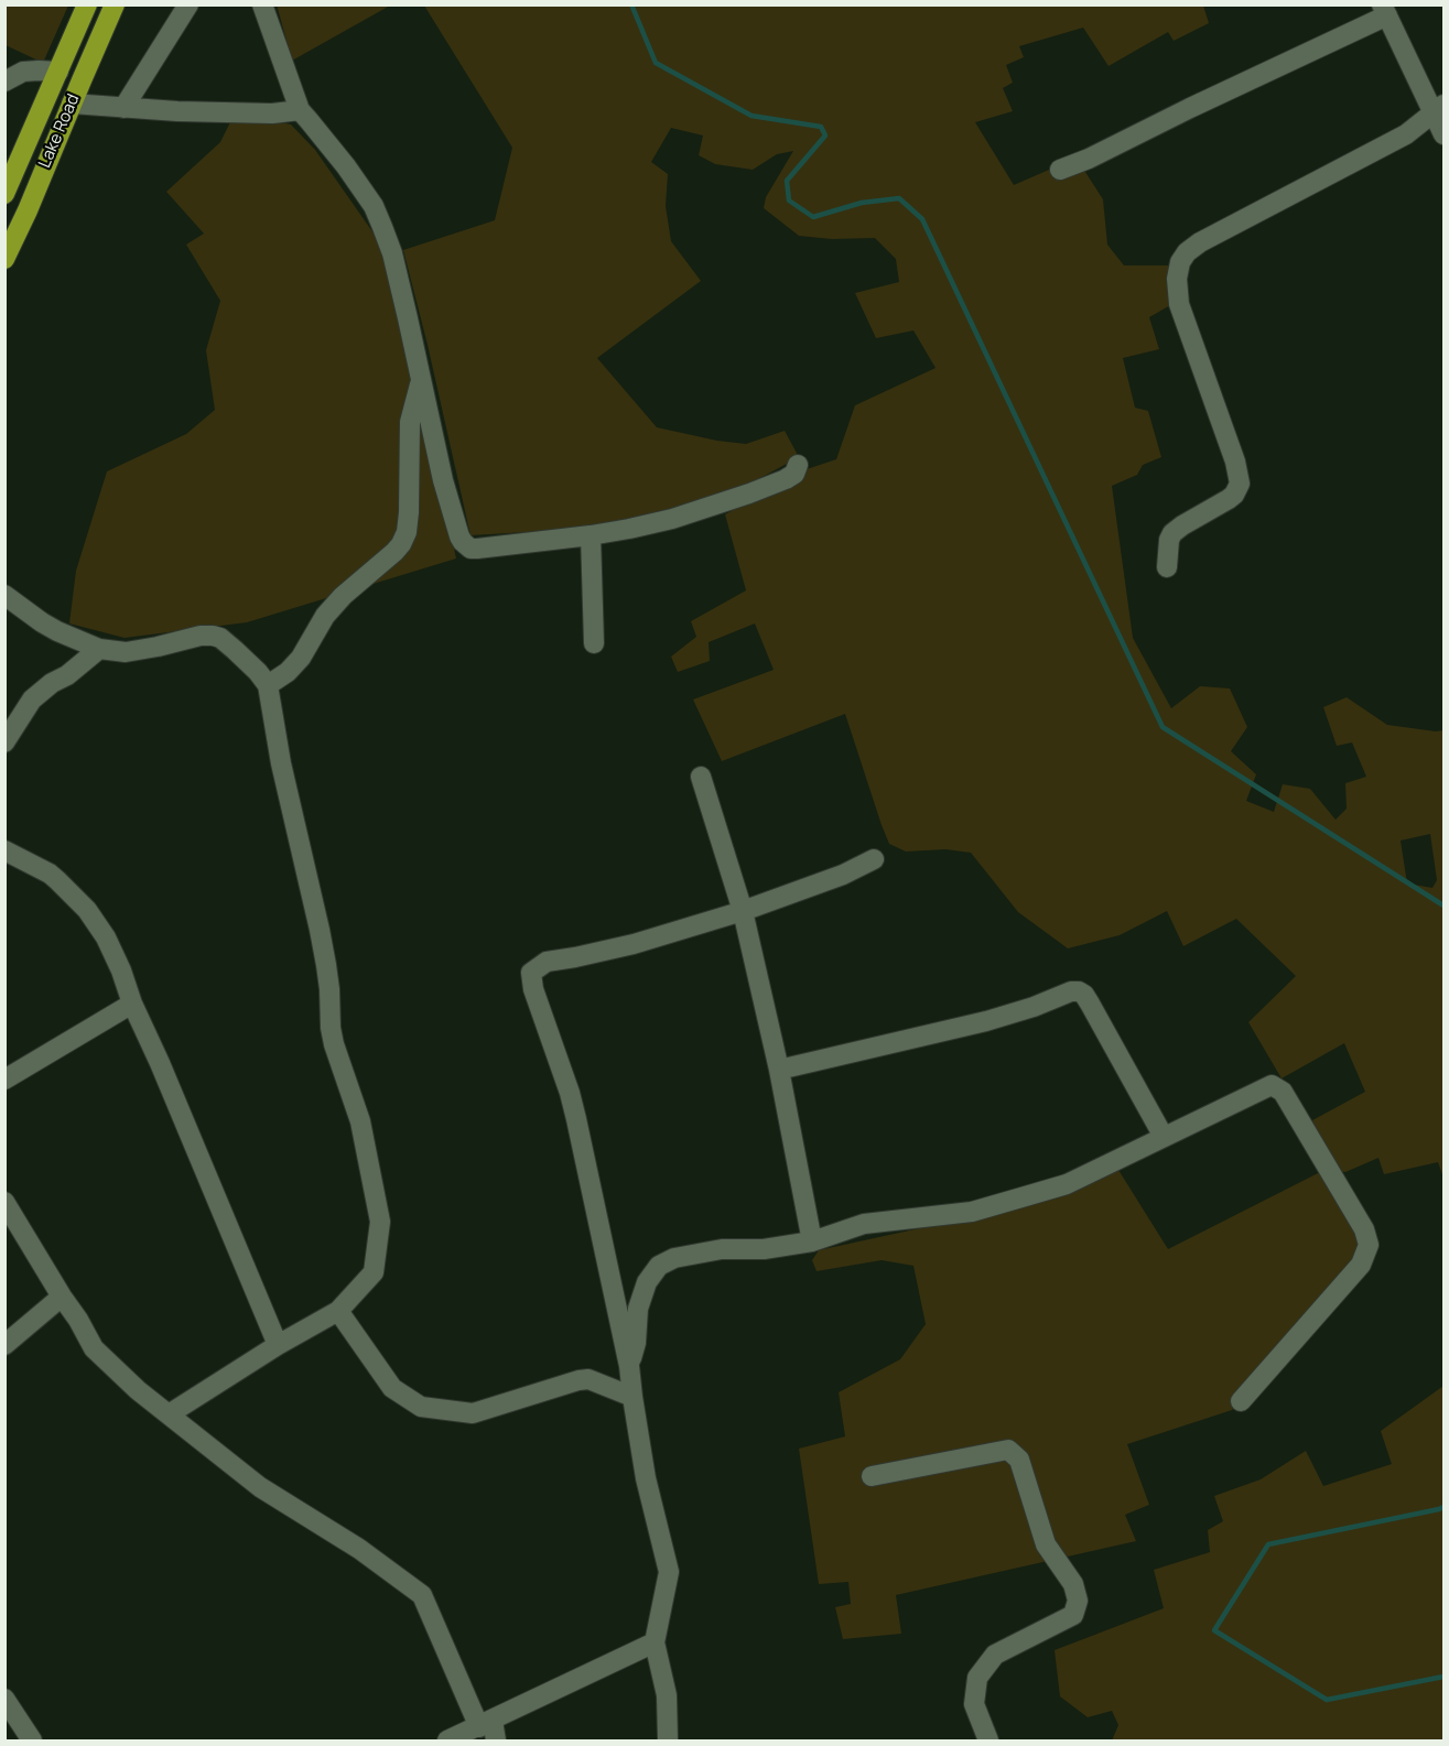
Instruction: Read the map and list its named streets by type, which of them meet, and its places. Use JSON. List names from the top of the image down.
{
  "streets": {
    "main road": ["Lake Road"]
  }
}
